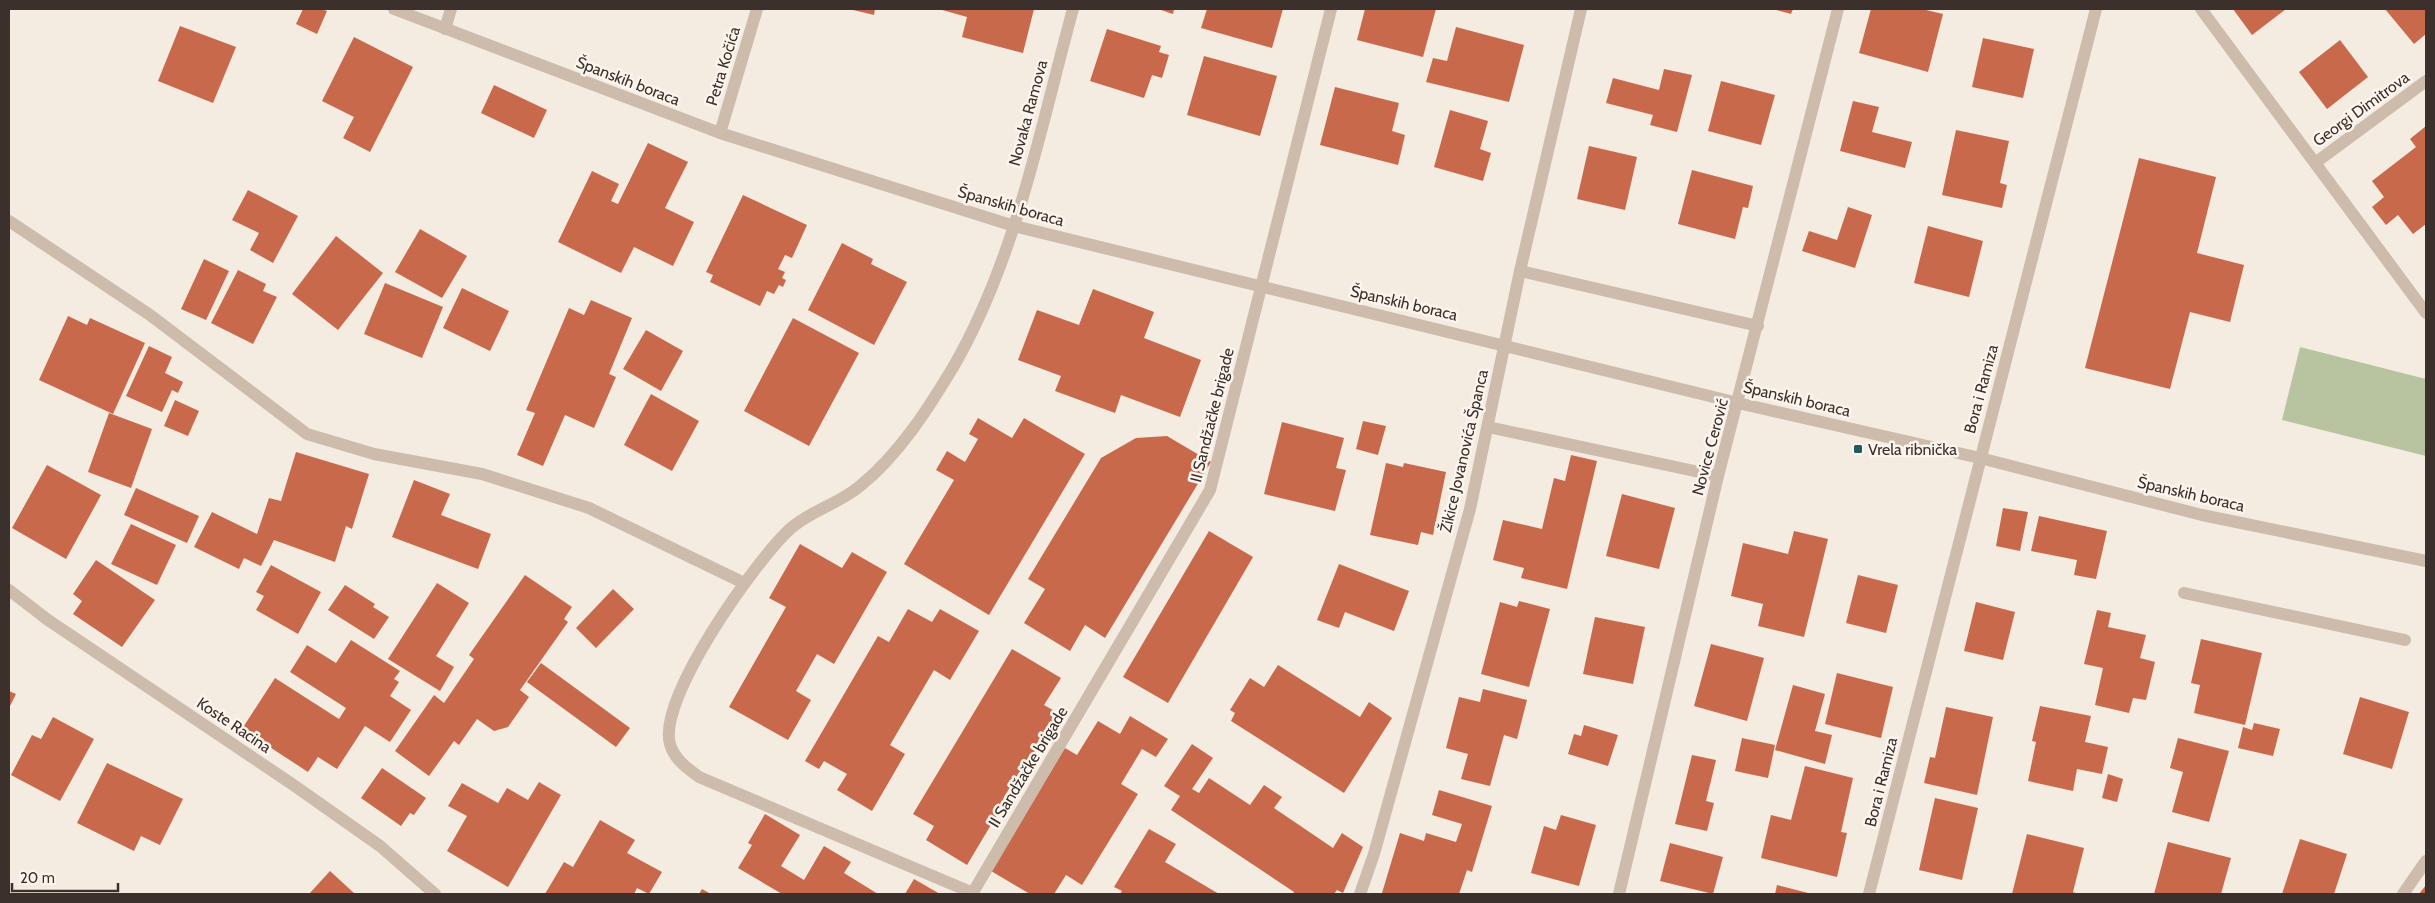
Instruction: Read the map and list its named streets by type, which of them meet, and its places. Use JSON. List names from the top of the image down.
{
  "streets": {
    "street": [
      "Petra Kočića",
      "Španskih boraca",
      "Georgi Dimitrova",
      "Novaka Ramova",
      "Bora i Ramiza",
      "II Sandžačke brigade",
      "Novice Cerović",
      "Žikice Jovanovića Španca",
      "Koste Racina"
    ]
  },
  "crossings": [
    ["Petra Kočića", "Španskih boraca"],
    ["Španskih boraca", "Novaka Ramova"],
    ["Španskih boraca", "Bora i Ramiza"],
    ["Španskih boraca", "II Sandžačke brigade"],
    ["Španskih boraca", "Novice Cerović"],
    ["Španskih boraca", "Žikice Jovanovića Španca"],
    ["Novaka Ramova", "II Sandžačke brigade"]
  ],
  "places": {
    "transit": ["Vrela ribnička"]
  },
  "scale_bar": "20 m"
}
